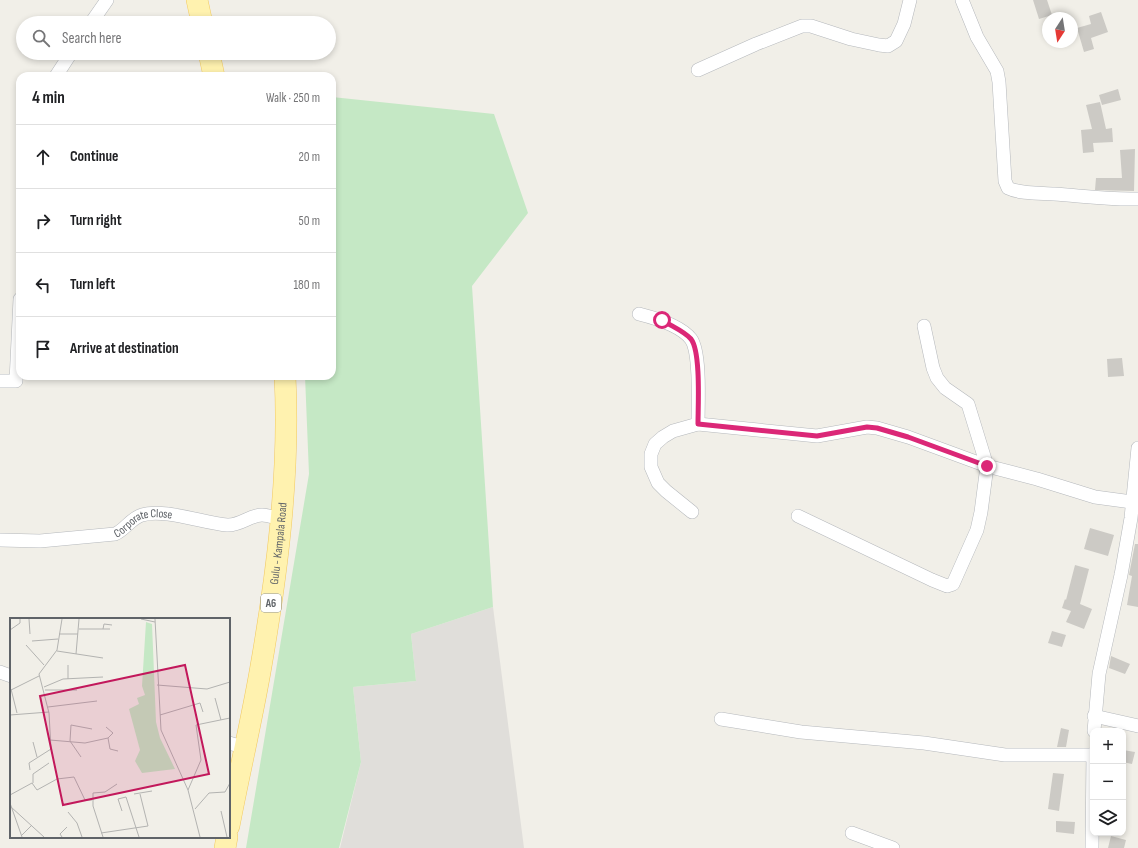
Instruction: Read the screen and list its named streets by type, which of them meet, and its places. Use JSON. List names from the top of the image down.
{
  "streets": {
    "main road": ["Gulu - Kampala Road", "A6"],
    "street": ["Corporate Close"]
  },
  "crossings": [
    ["Corporate Close", "Gulu - Kampala Road"]
  ],
  "north": "bottom",
  "page": {
    "search": "Search here",
    "heading": ["4 min", "Walk · 250 m"],
    "list": [
      ["Continue", "20 m"],
      ["Turn right", "50 m"],
      ["Turn left", "180 m"],
      "Arrive at destination"
    ],
    "map_buttons": ["+", "−"]
  }
}
